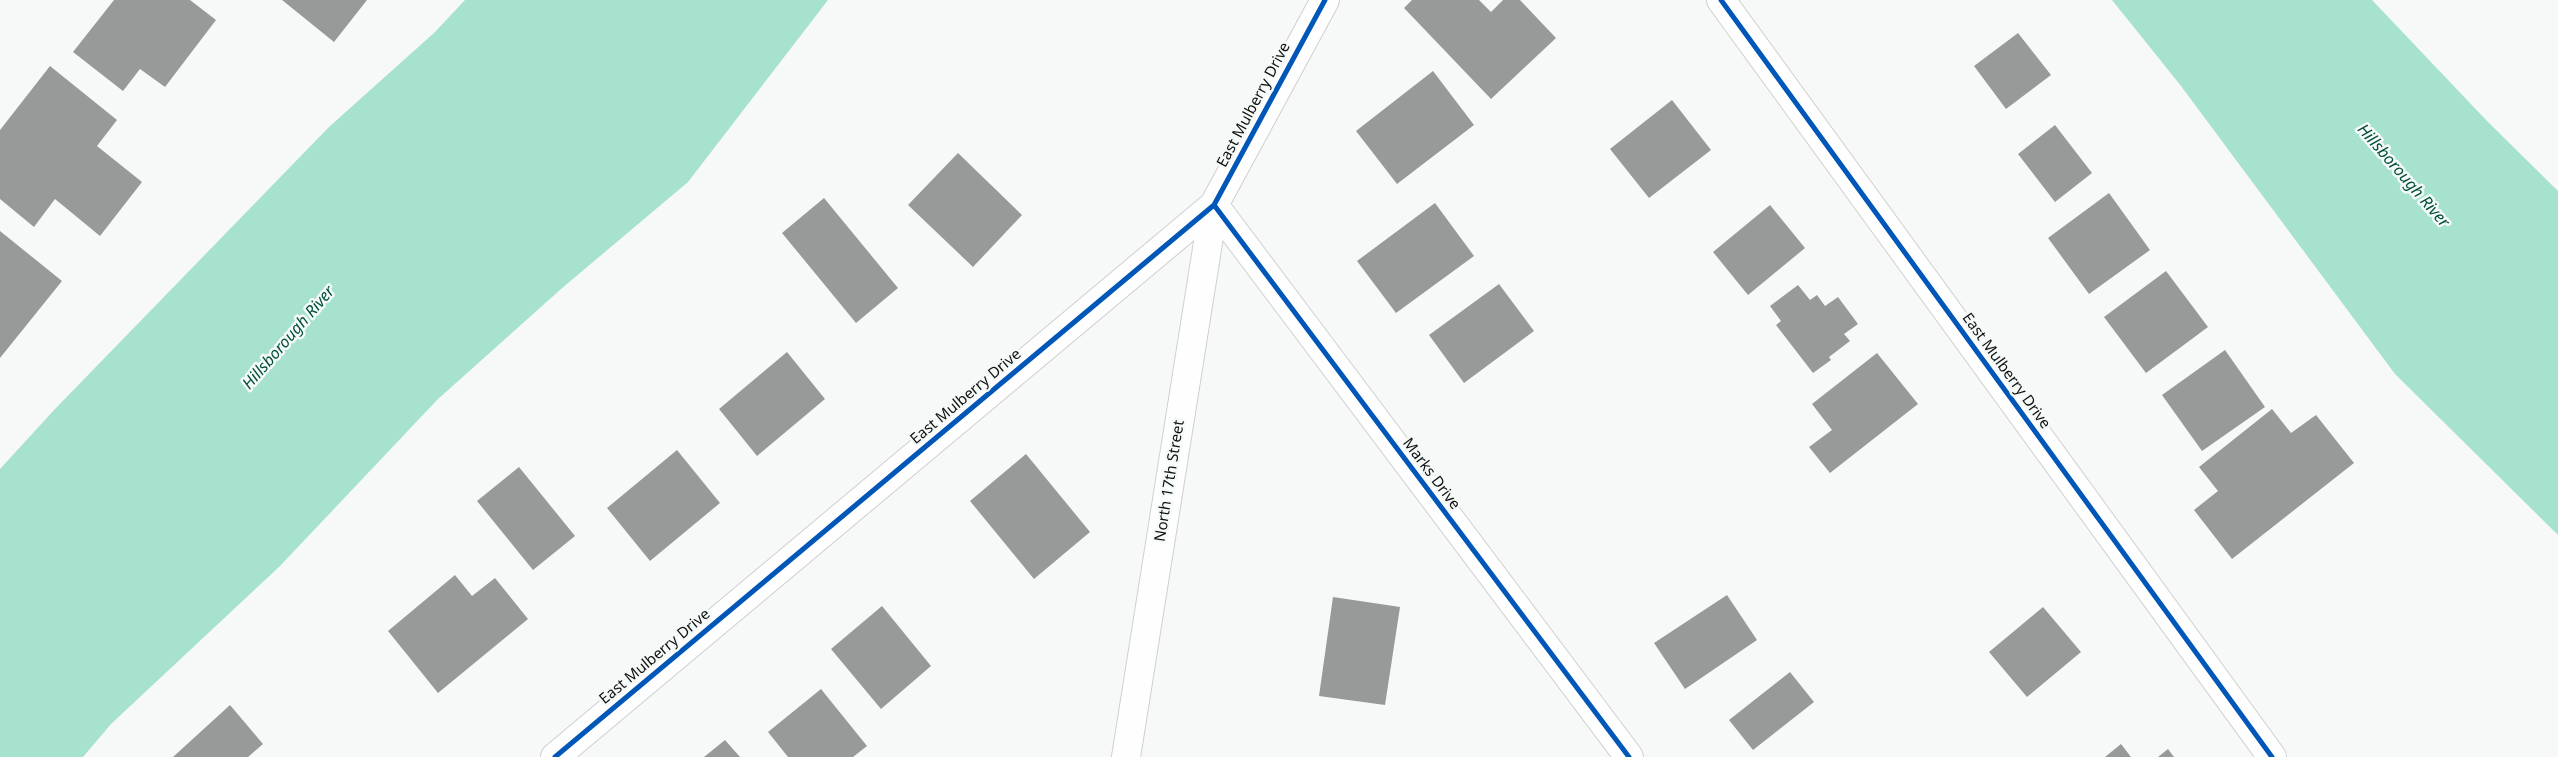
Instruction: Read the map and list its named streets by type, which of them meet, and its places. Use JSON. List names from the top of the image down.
{
  "streets": {
    "street": ["East Mulberry Drive", "Marks Drive", "North 17th Street"]
  },
  "crossings": [
    ["East Mulberry Drive", "Marks Drive"],
    ["East Mulberry Drive", "North 17th Street"],
    ["Marks Drive", "North 17th Street"]
  ],
  "water": ["Hillsborough River"]
}
